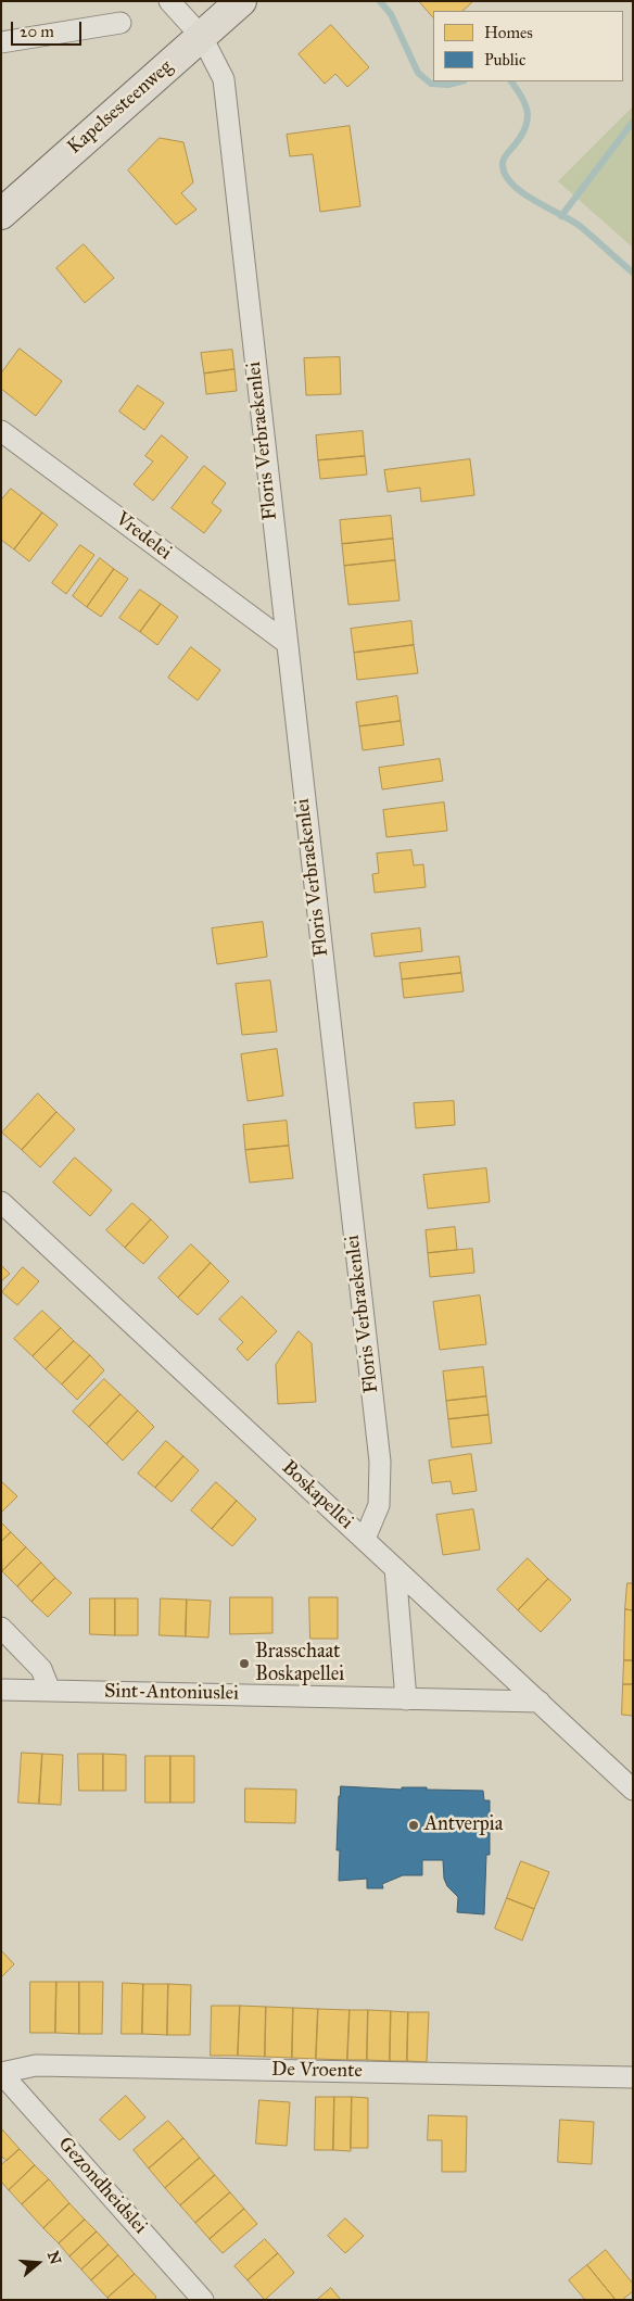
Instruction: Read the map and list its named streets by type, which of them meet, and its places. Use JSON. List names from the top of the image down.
{
  "streets": {
    "main road": ["Kapelsesteenweg"],
    "street": [
      "Floris Verbraekenlei",
      "Vredelei",
      "Boskapellei",
      "Sint-Antoniuslei",
      "De Vroente",
      "Gezondheidslei"
    ]
  },
  "crossings": [
    ["Kapelsesteenweg", "Floris Verbraekenlei"],
    ["Floris Verbraekenlei", "Vredelei"],
    ["Floris Verbraekenlei", "Boskapellei"],
    ["Boskapellei", "Sint-Antoniuslei"],
    ["De Vroente", "Gezondheidslei"]
  ],
  "places": ["Brasschaat Boskapellei", "Antverpia"],
  "legend": ["Homes", "Public"],
  "scale_bar": "20 m",
  "north": "right"
}
